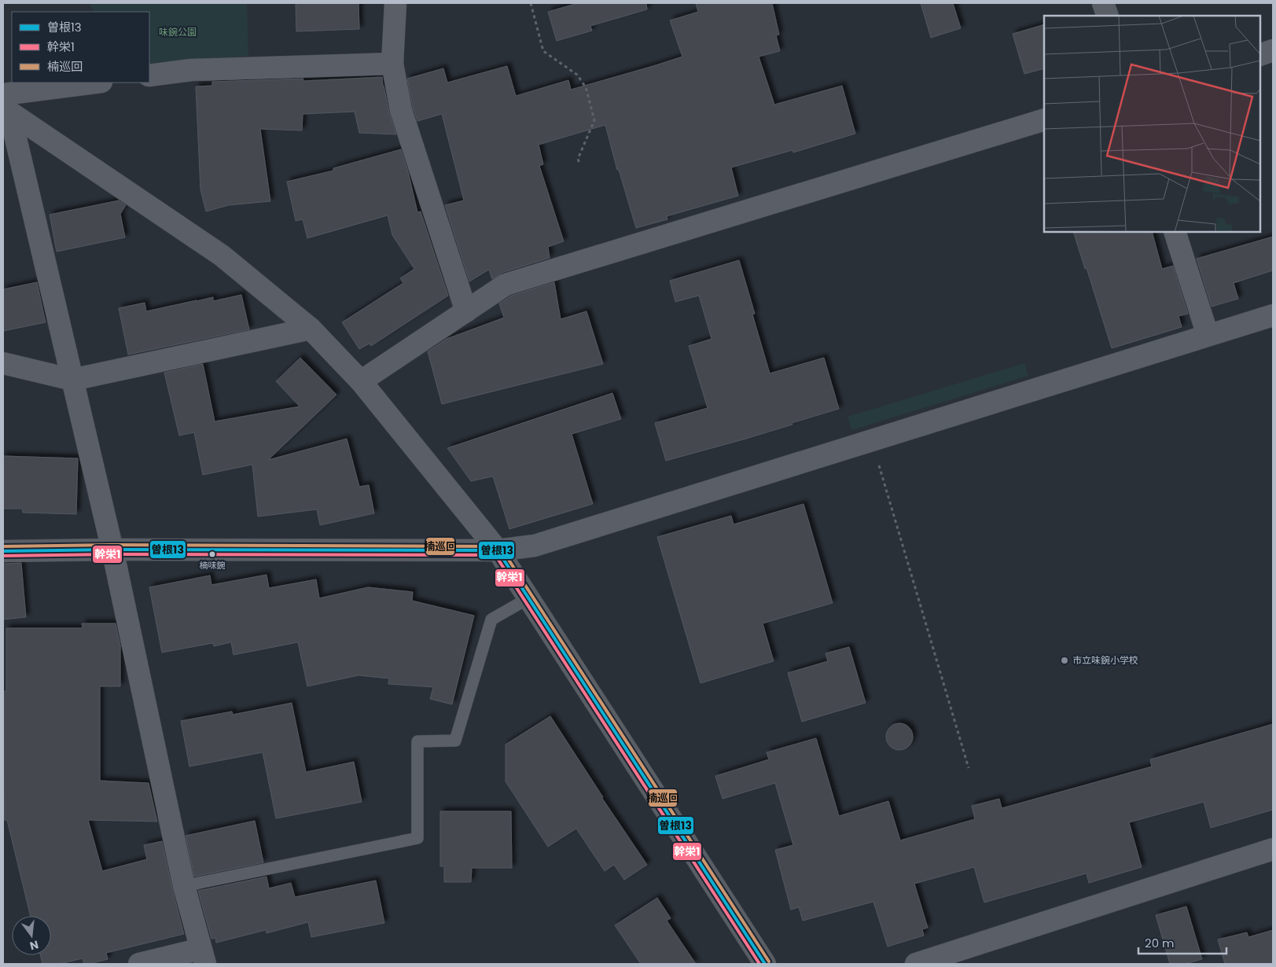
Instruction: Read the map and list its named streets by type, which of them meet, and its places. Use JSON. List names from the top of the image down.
{
  "parks": ["味鋺公園"],
  "places": ["楠味鋺", "市立味鋺小学校"],
  "lines": ["transit line 楠巡回", "transit line 曽根13", "transit line 幹栄1"],
  "legend": ["曽根13", "幹栄1", "楠巡回"],
  "scale_bar": "20 m",
  "north": "bottom"
}
